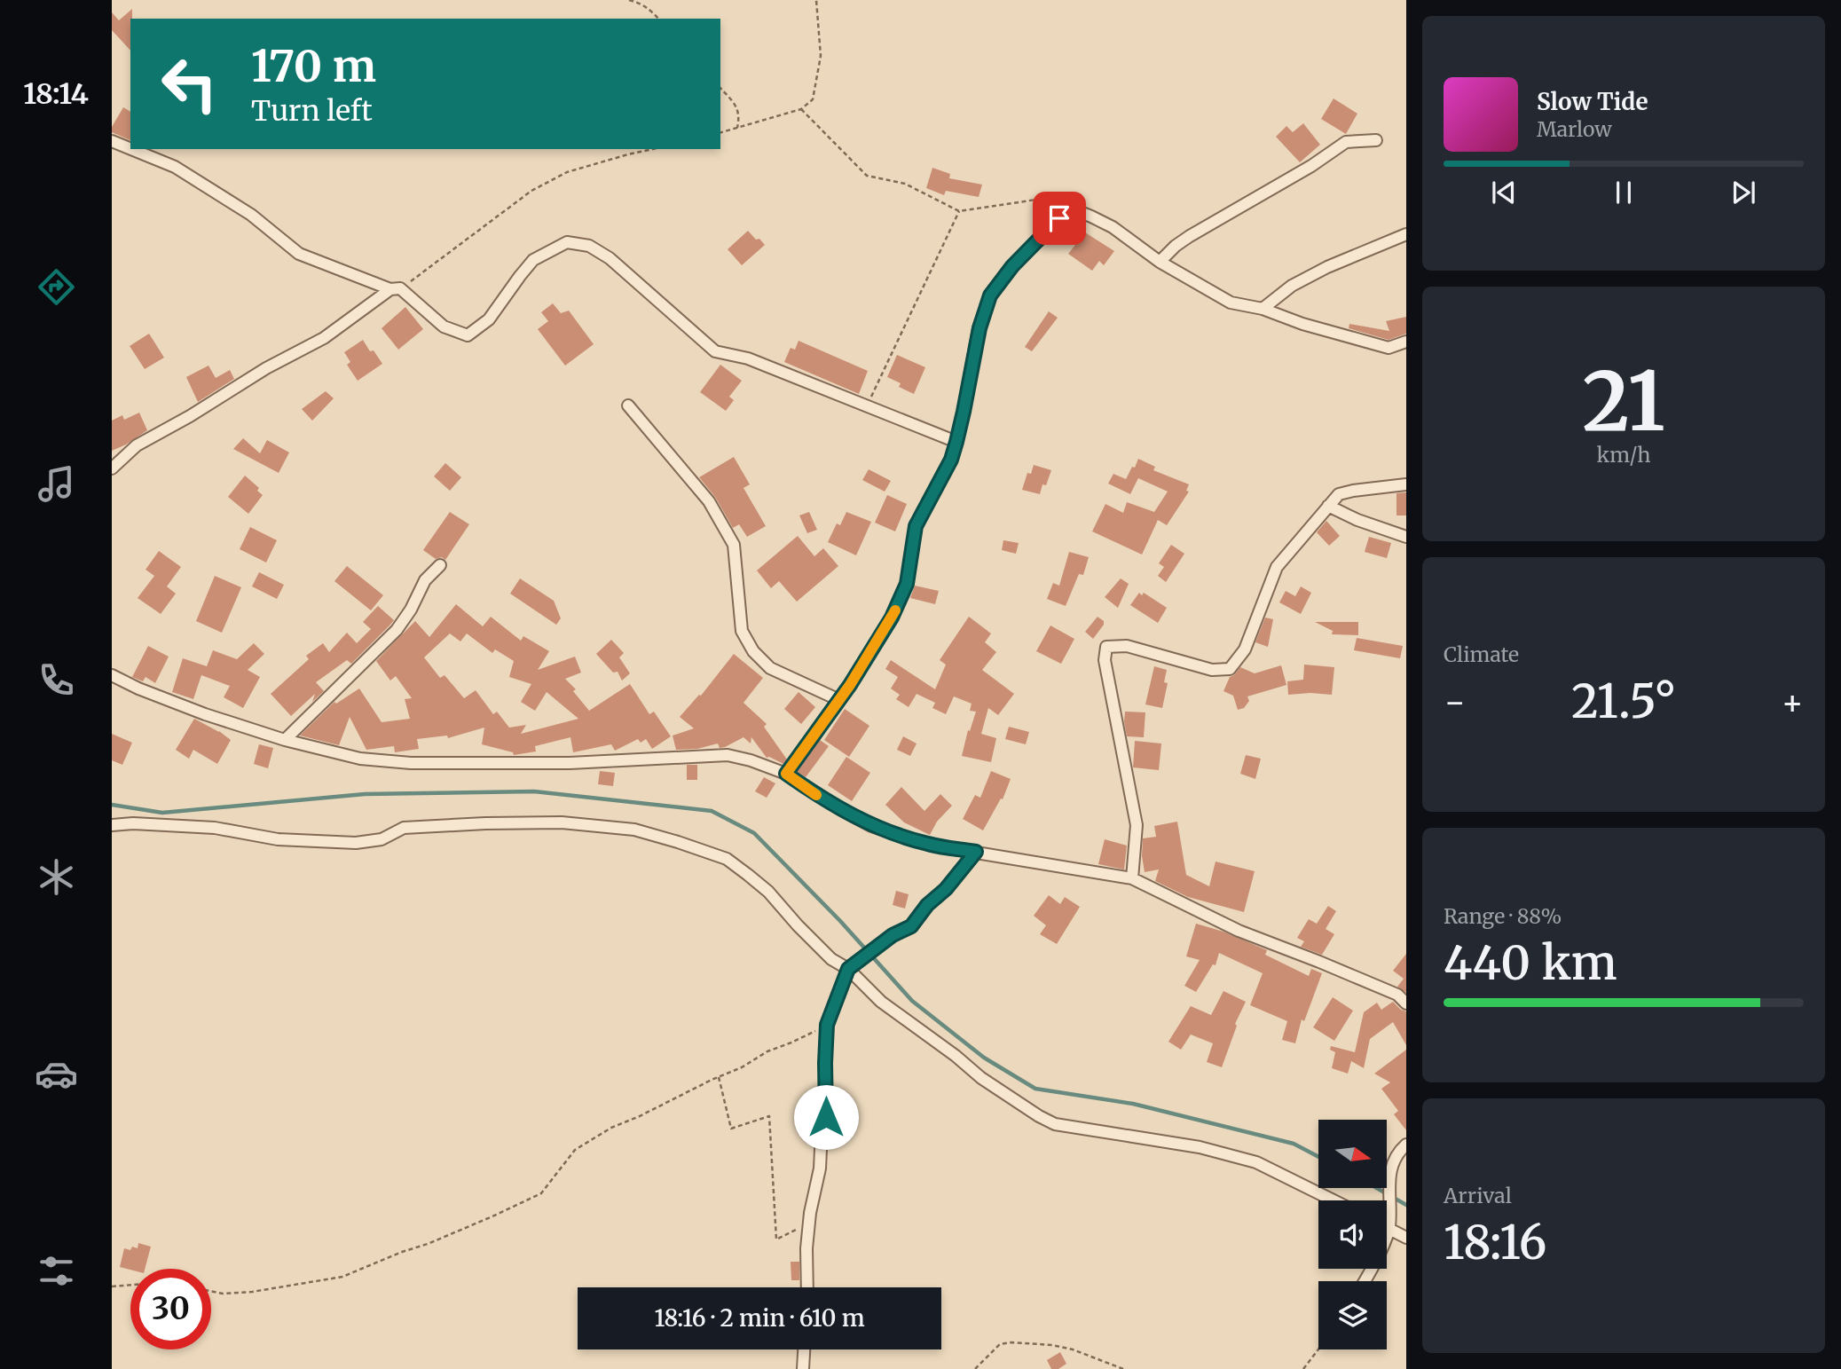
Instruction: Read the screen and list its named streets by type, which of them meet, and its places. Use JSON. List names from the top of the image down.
{
  "north": "right",
  "page": {
    "tabs": "18:14",
    "turn": ["170 m", "Turn left"],
    "song": ["Slow Tide", "Marlow"],
    "tile": [
      ["21", "km/h"],
      "Climate",
      ["Range · 88%", "440 km"],
      ["Arrival", "18:16"]
    ],
    "heat": ["−", "21.5°", "+"],
    "limit": "30",
    "trip": "18:16 · 2 min · 610 m"
  }
}
